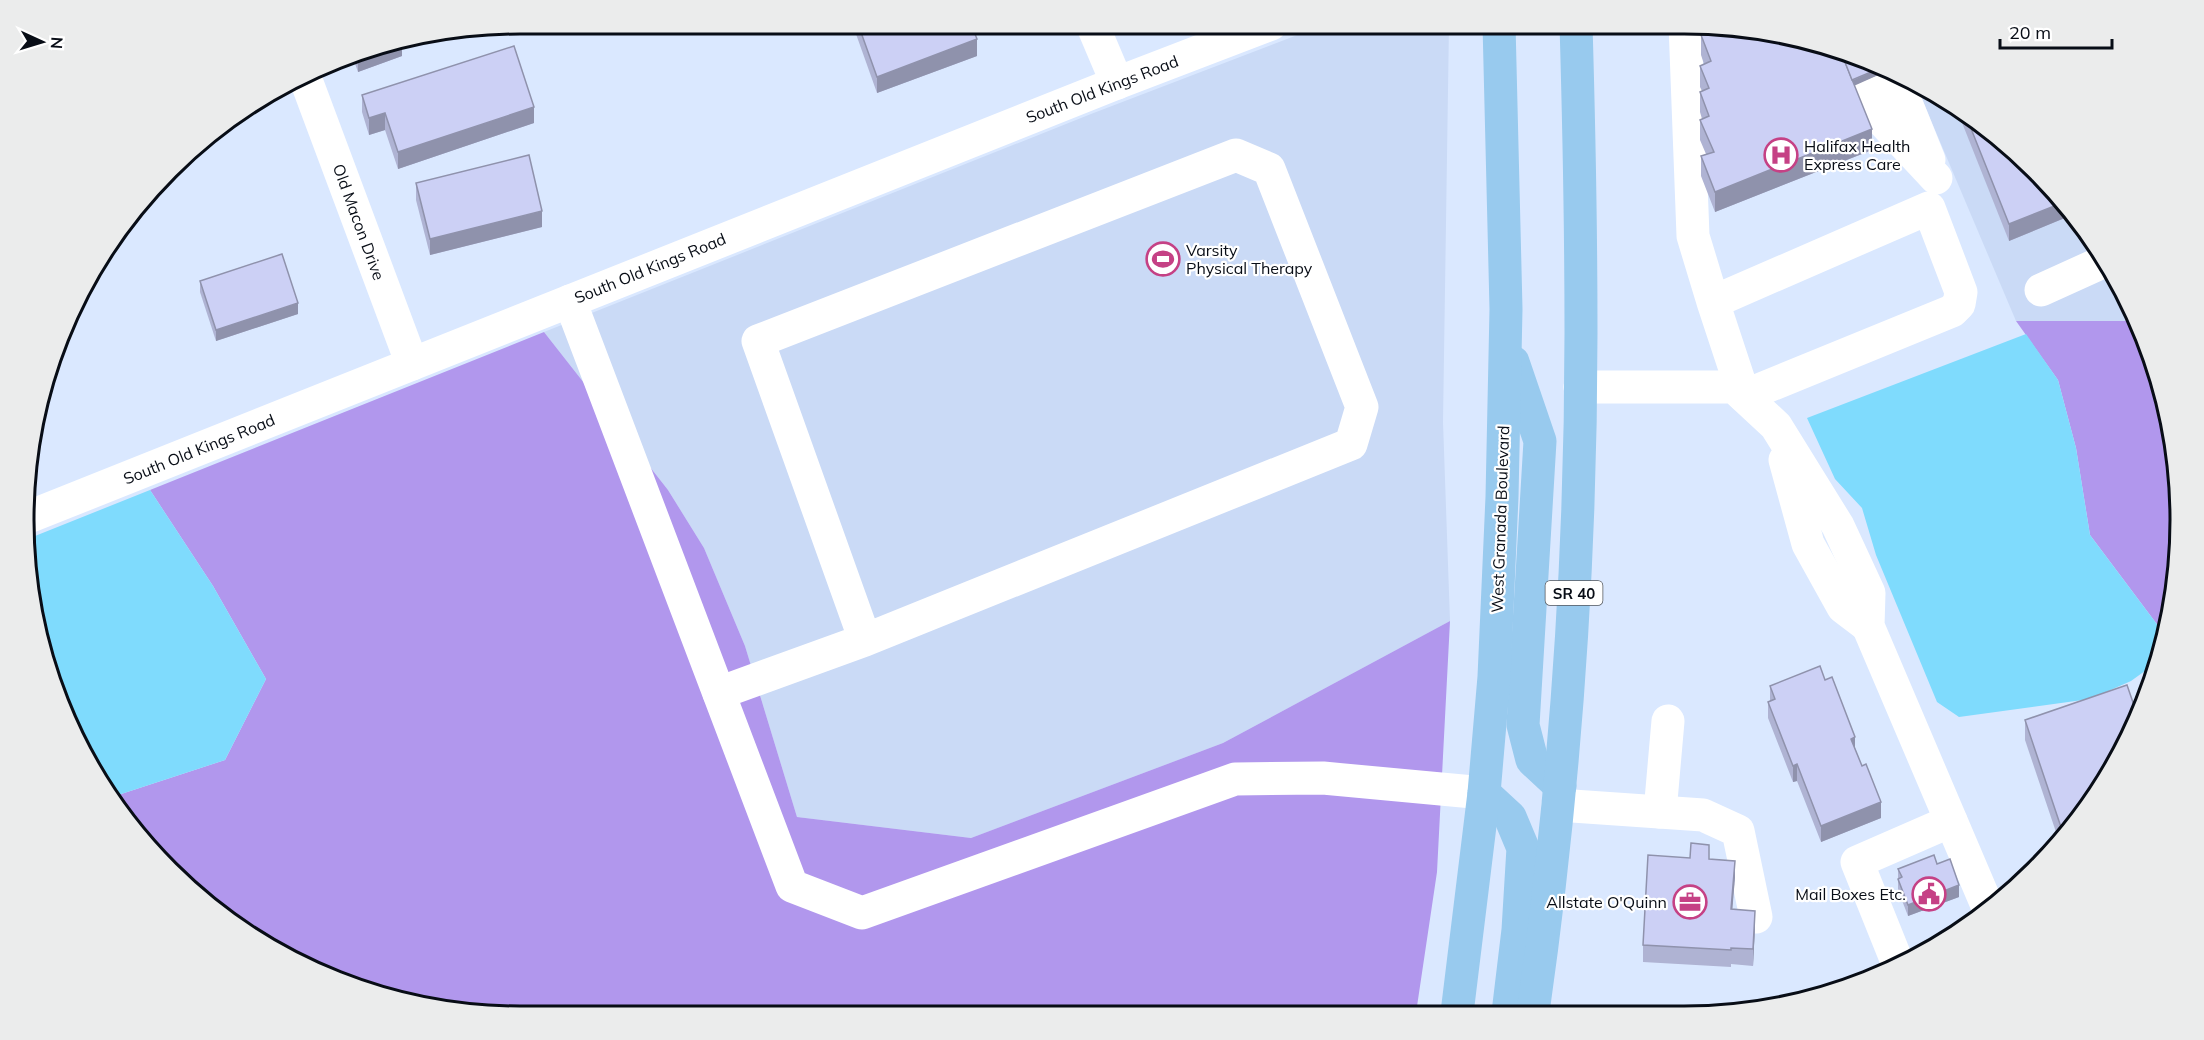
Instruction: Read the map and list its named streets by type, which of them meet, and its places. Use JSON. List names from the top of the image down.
{
  "streets": {
    "main road": ["West Granada Boulevard", "SR 40"],
    "street": ["South Old Kings Road", "Old Macon Drive"]
  },
  "crossings": [
    ["South Old Kings Road", "Old Macon Drive"]
  ],
  "places": {
    "hospital": ["Halifax Health Express Care"],
    "sports": ["Varsity Physical Therapy"],
    "public building": ["Mail Boxes Etc."],
    "office": ["Allstate O'Quinn"]
  },
  "scale_bar": "20 m",
  "north": "right"
}
